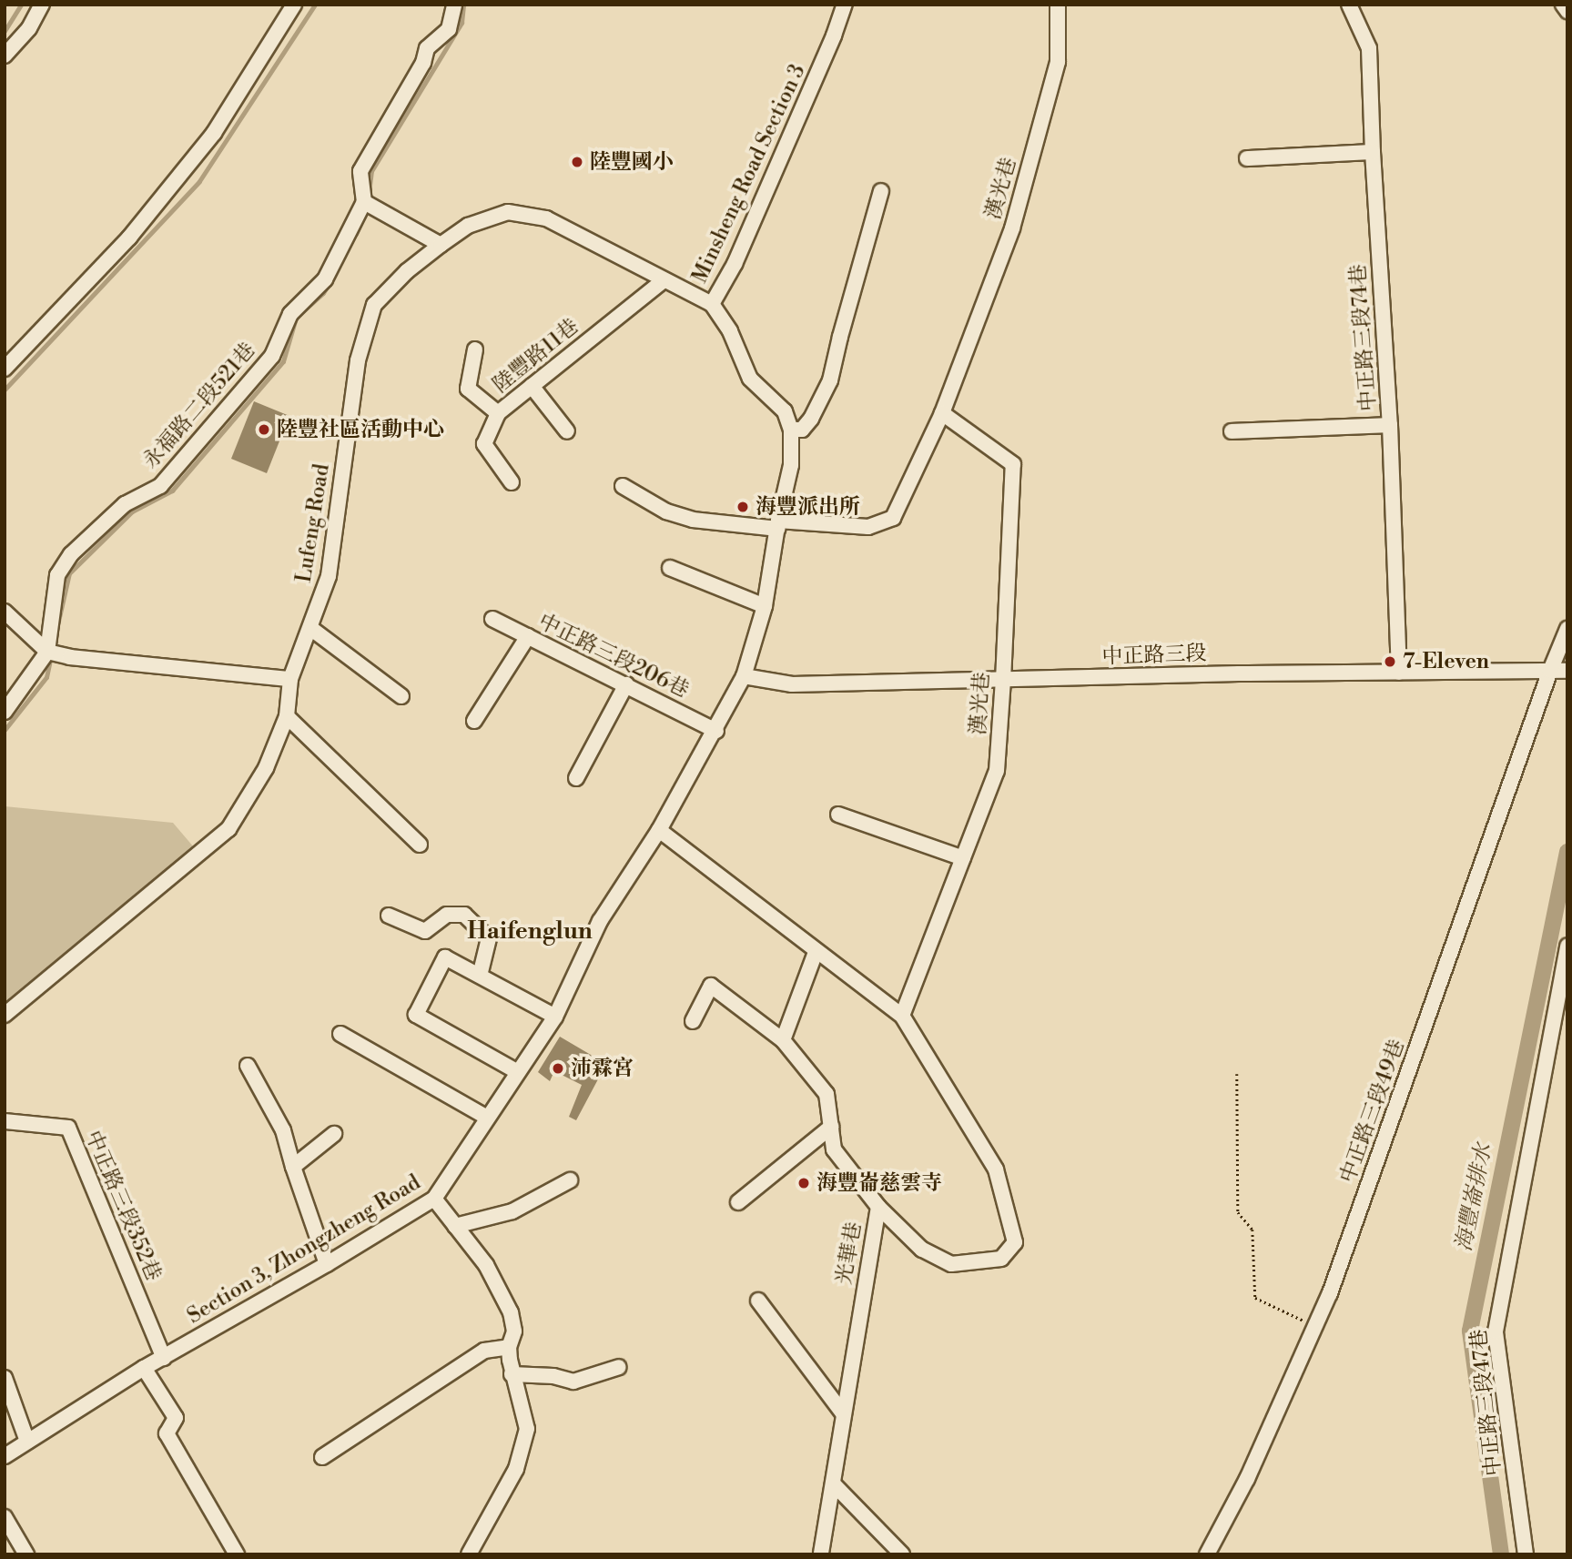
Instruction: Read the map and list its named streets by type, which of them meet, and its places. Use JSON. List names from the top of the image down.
{
  "streets": {
    "street": [
      "Minsheng Road Section 3",
      "漢光巷",
      "中正路三段74巷",
      "陸豐路11巷",
      "永福路二段521巷",
      "Lufeng Road",
      "中正路三段",
      "中正路三段206巷",
      "中正路三段49巷",
      "中正路三段352巷",
      "Section 3, Zhongzheng Road",
      "光華巷",
      "中正路三段47巷"
    ]
  },
  "crossings": [
    ["Minsheng Road Section 3", "漢光巷"],
    ["Minsheng Road Section 3", "Lufeng Road"],
    ["Minsheng Road Section 3", "中正路三段"],
    ["Minsheng Road Section 3", "Section 3, Zhongzheng Road"],
    ["漢光巷", "中正路三段"],
    ["中正路三段74巷", "中正路三段"],
    ["陸豐路11巷", "Lufeng Road"],
    ["中正路三段", "中正路三段49巷"],
    ["中正路三段", "Section 3, Zhongzheng Road"],
    ["中正路三段206巷", "Section 3, Zhongzheng Road"],
    ["中正路三段352巷", "Section 3, Zhongzheng Road"]
  ],
  "districts": ["Haifenglun"],
  "water": ["海豐崙排水"],
  "places": [
    "陸豐國小",
    "陸豐社區活動中心",
    "海豐派出所",
    "7-Eleven",
    "沛霖宮",
    "海豐崙慈雲寺"
  ]
}
